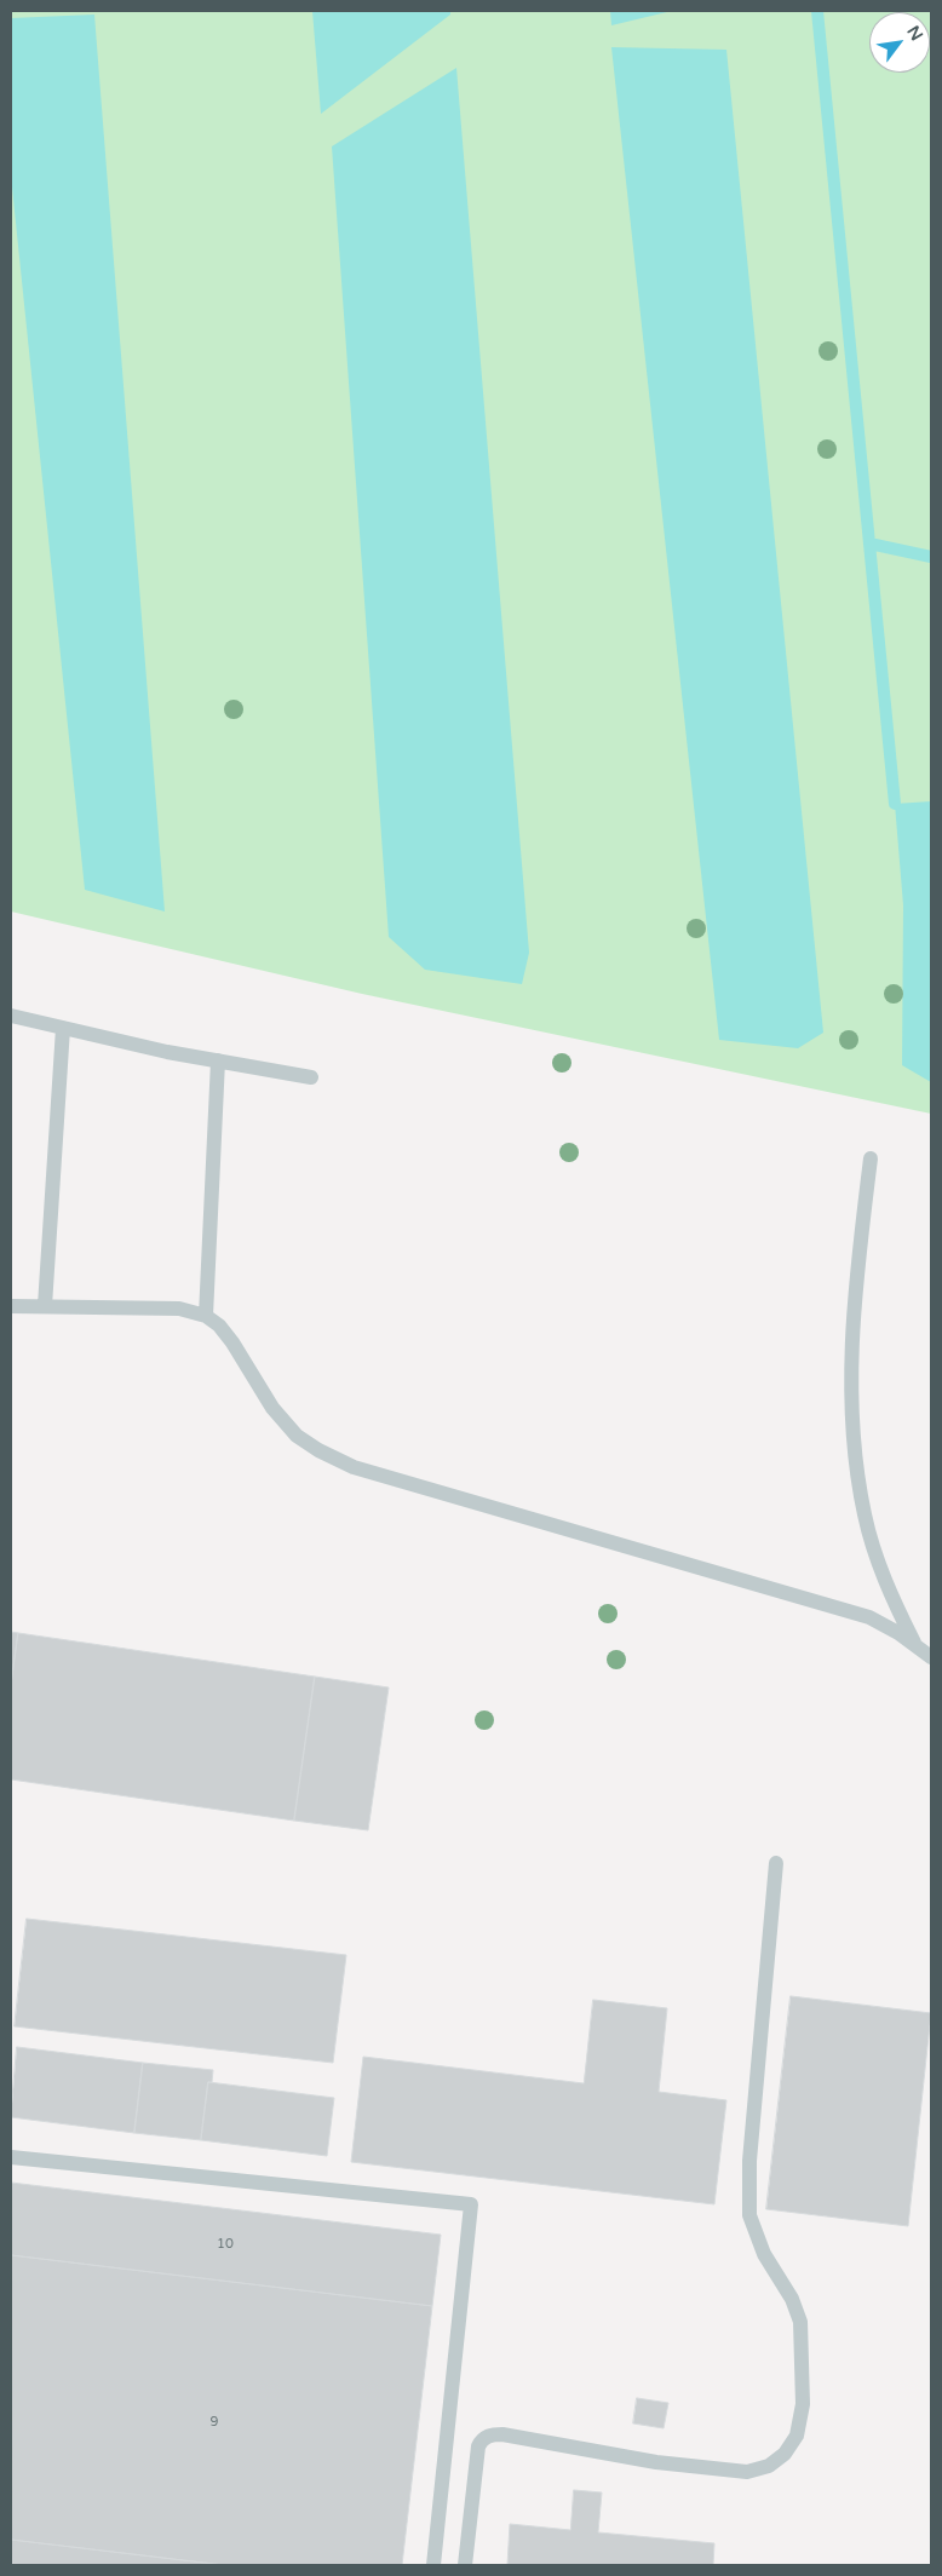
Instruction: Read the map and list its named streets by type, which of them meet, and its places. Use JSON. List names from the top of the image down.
{
  "house_numbers": ["10", "9"],
  "north": "top right"
}
